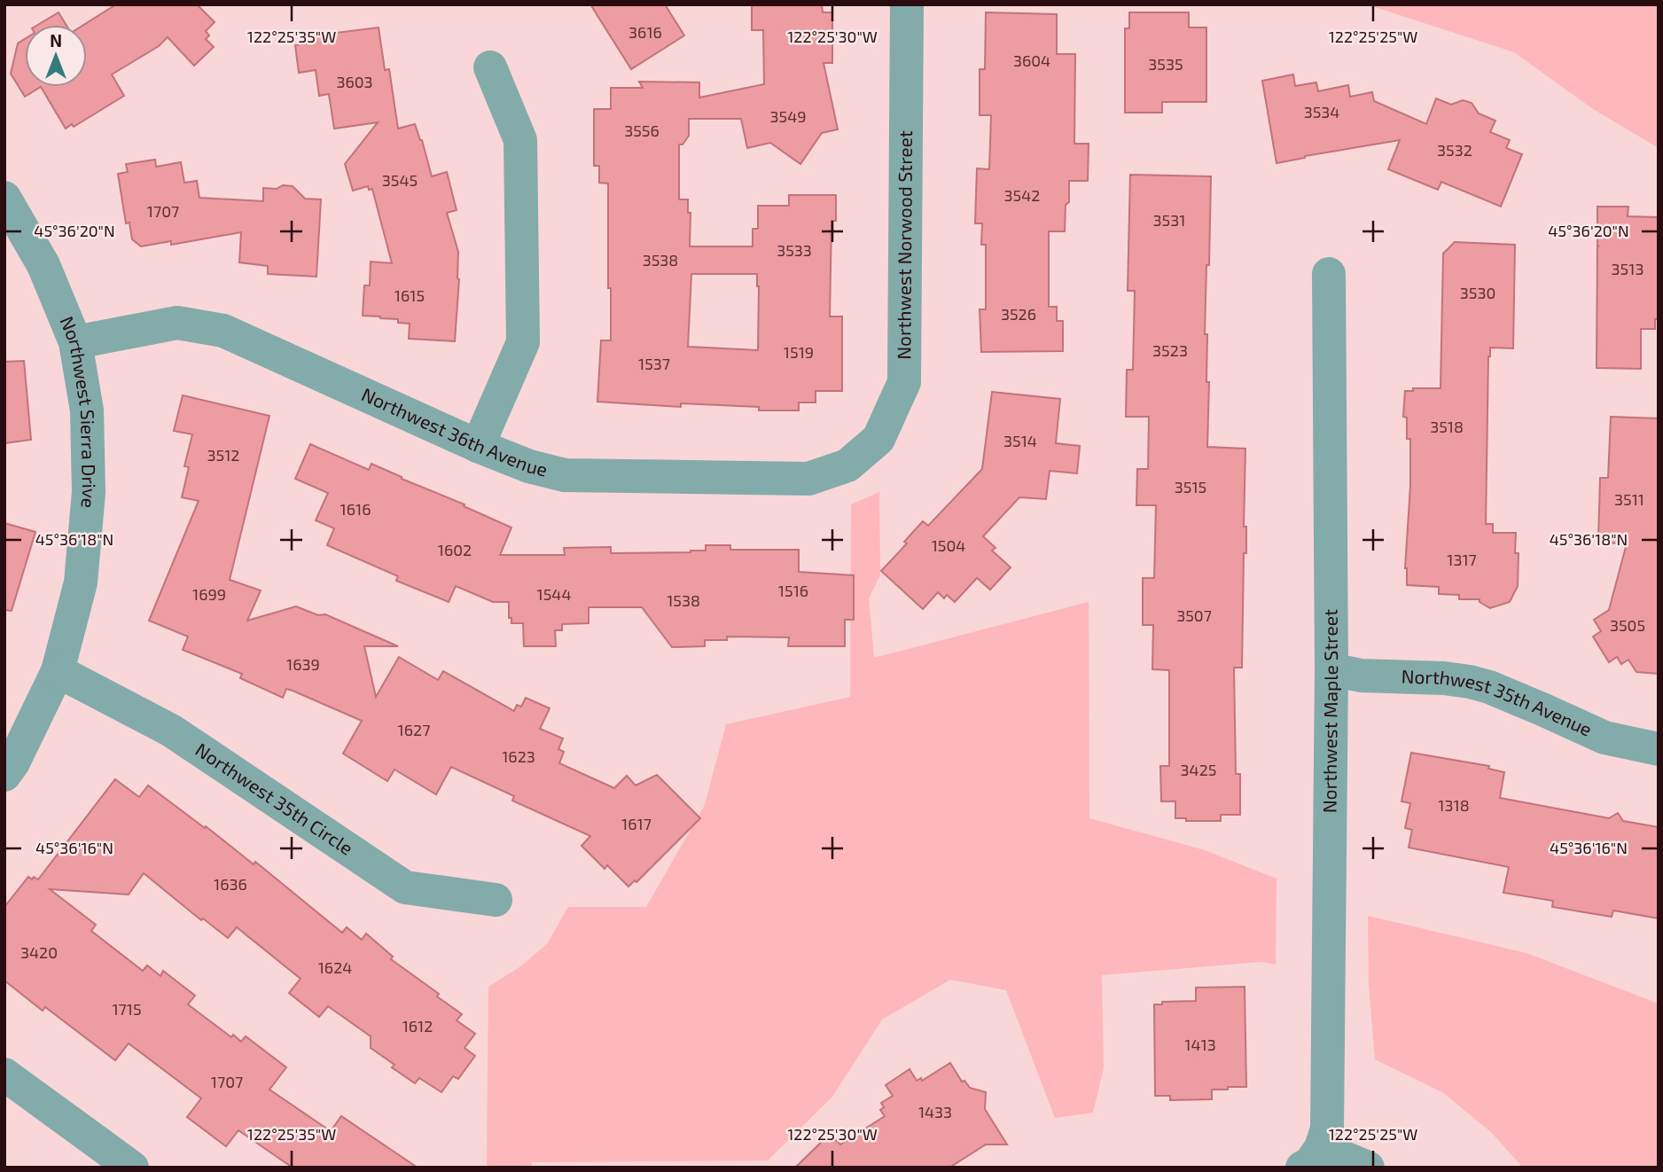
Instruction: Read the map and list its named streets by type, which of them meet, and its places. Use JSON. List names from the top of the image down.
{
  "streets": {
    "street": [
      "Northwest Norwood Street",
      "Northwest Sierra Drive",
      "Northwest 36th Avenue",
      "Northwest 35th Avenue",
      "Northwest Maple Street",
      "Northwest 35th Circle"
    ]
  },
  "crossings": [
    ["Northwest Norwood Street", "Northwest 36th Avenue"],
    ["Northwest Sierra Drive", "Northwest 36th Avenue"],
    ["Northwest Sierra Drive", "Northwest 35th Circle"],
    ["Northwest 35th Avenue", "Northwest Maple Street"]
  ],
  "house_numbers": [
    "3616",
    "3604",
    "3535",
    "3603",
    "3534",
    "3549",
    "3556",
    "3532",
    "3545",
    "3542",
    "1707",
    "3531",
    "3533",
    "3538",
    "3513",
    "3530",
    "1615",
    "3526",
    "3523",
    "1519",
    "1537",
    "3518",
    "3514",
    "3512",
    "3515",
    "3511",
    "1616",
    "1504",
    "1602",
    "1317",
    "1516",
    "1699",
    "1544",
    "1538",
    "3507",
    "3505",
    "1639",
    "1627",
    "1623",
    "3425",
    "1318",
    "1617",
    "1636",
    "3420",
    "1624",
    "1715",
    "1612",
    "1413",
    "1707",
    "1433"
  ],
  "north": "top",
  "coordinates": [
    "122°25'35\"W",
    "122°25'30\"W",
    "122°25'25\"W",
    "45°36'20\"N",
    "45°36'18\"N",
    "45°36'16\"N"
  ]
}
